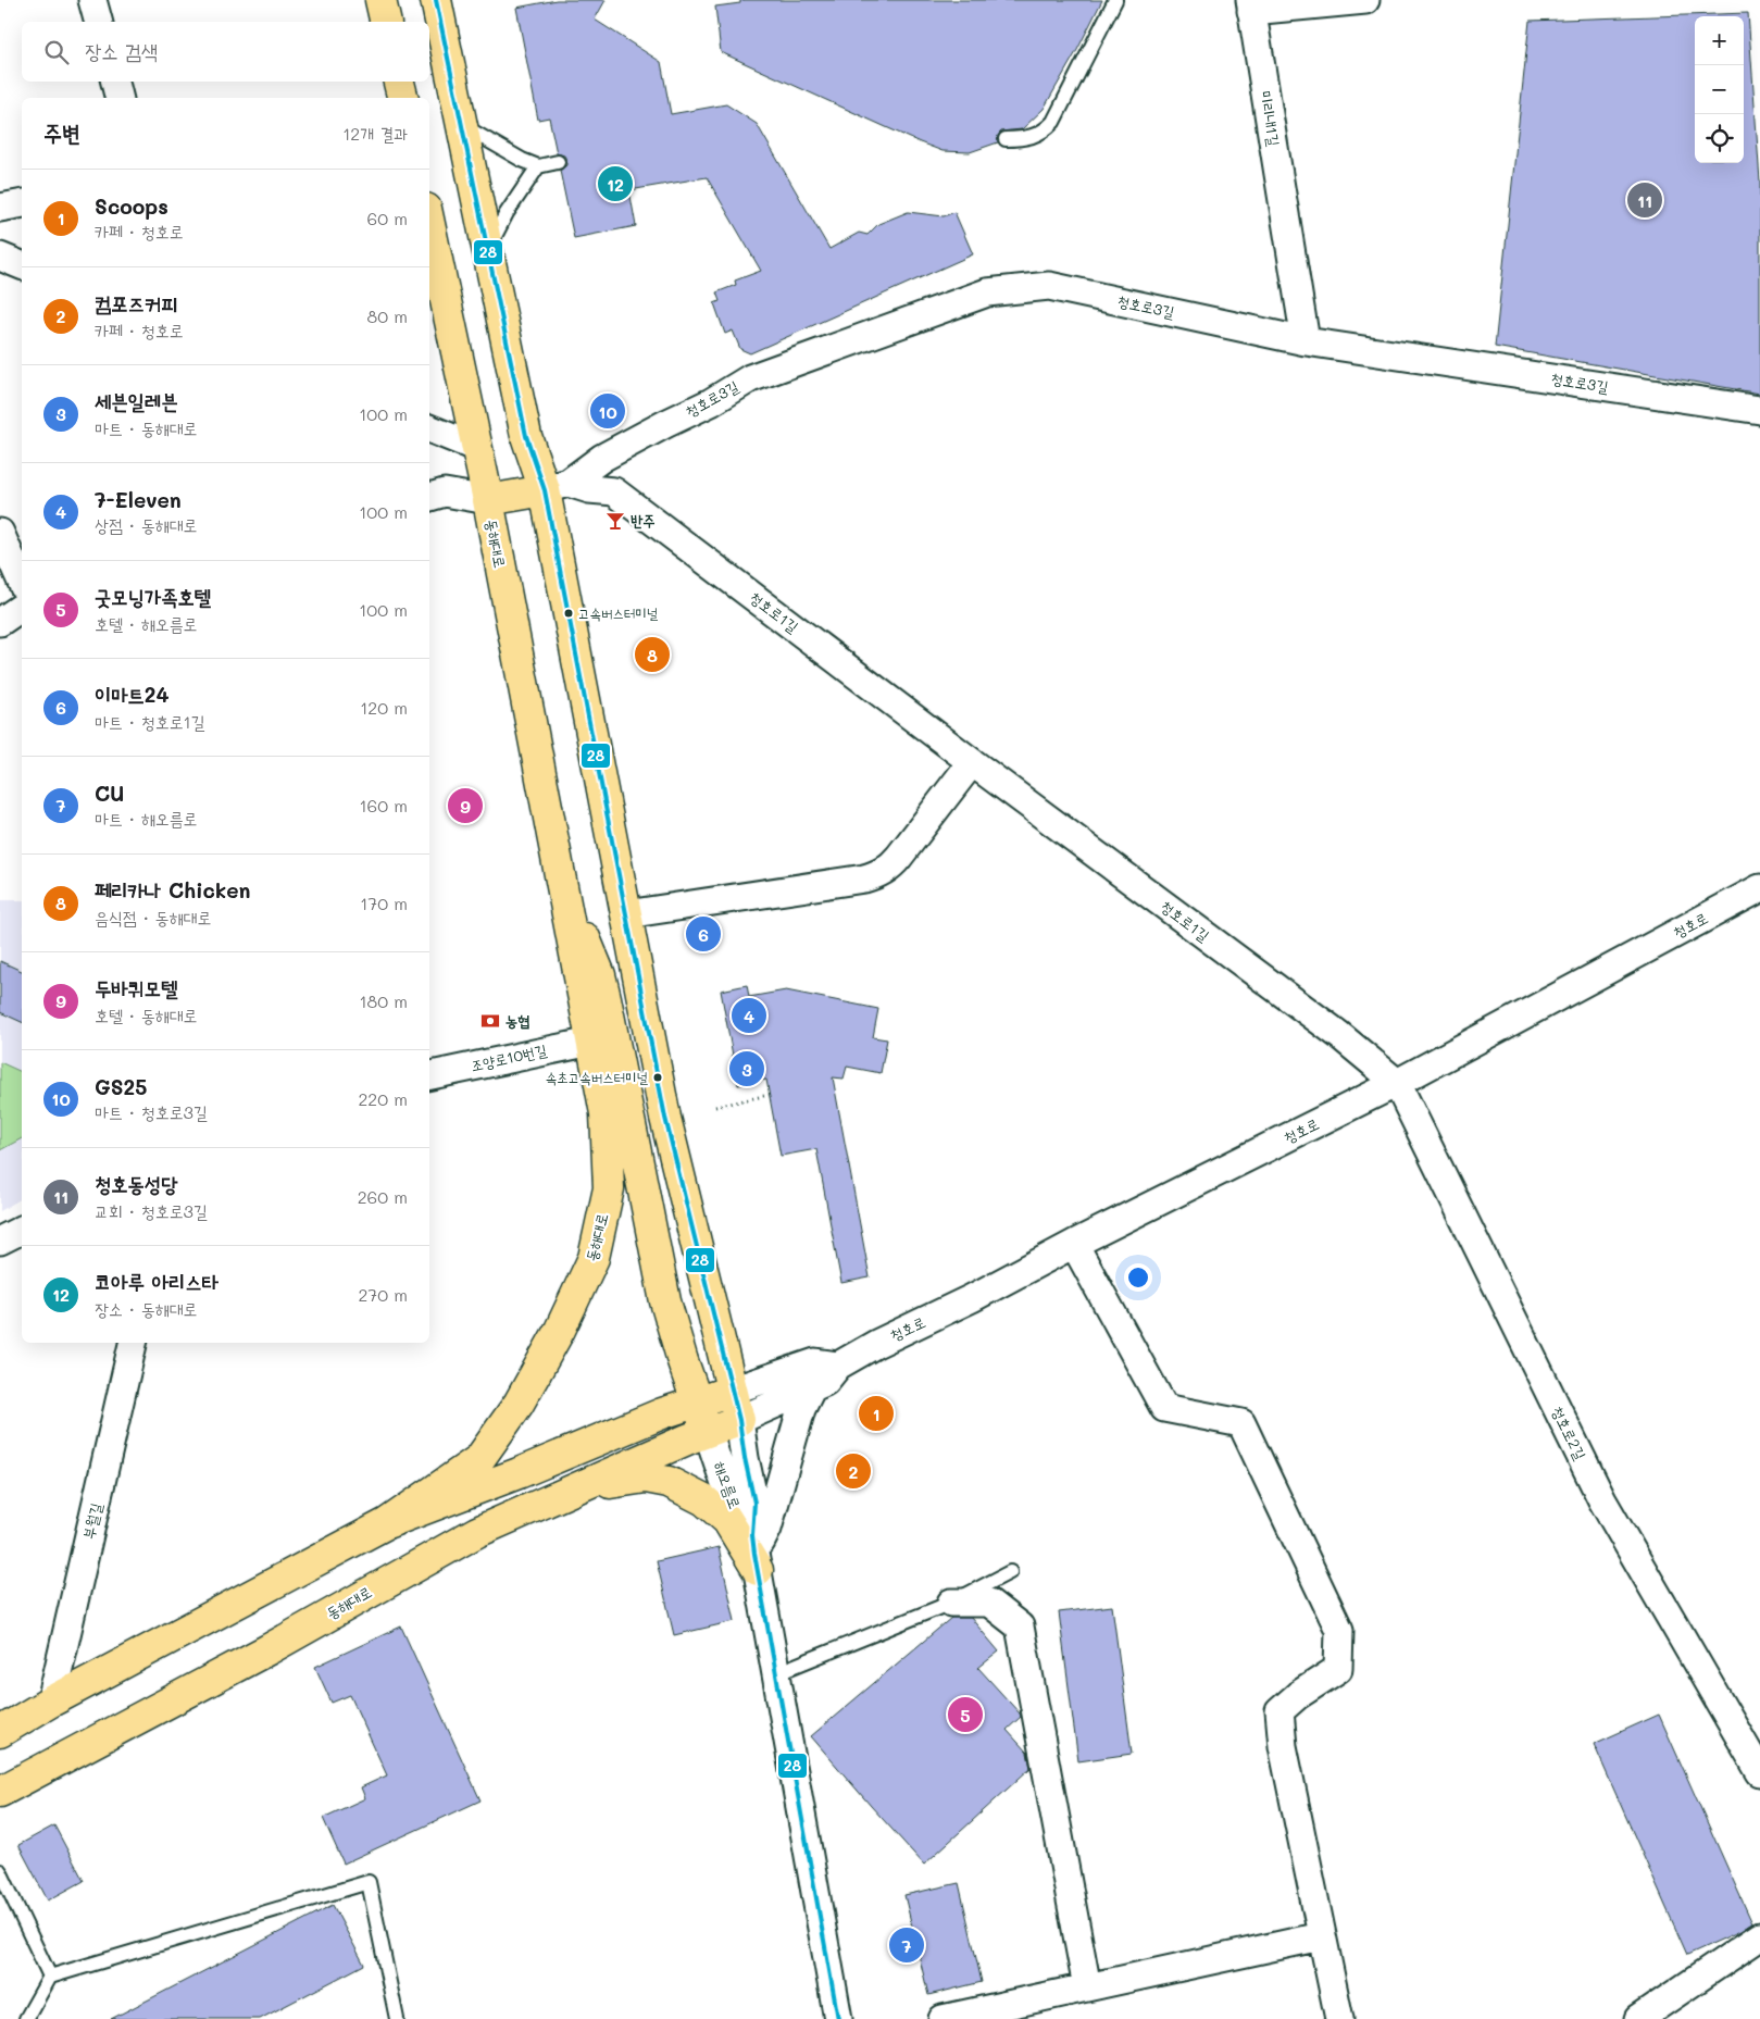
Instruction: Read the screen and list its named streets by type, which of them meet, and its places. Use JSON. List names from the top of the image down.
{
  "streets": {
    "main road": ["동해대로"],
    "street": [
      "미리내1길",
      "청호로3길",
      "청호로1길",
      "청호로",
      "조양로10번길",
      "청호로2길",
      "해오름로",
      "부월길"
    ]
  },
  "crossings": [
    ["미리내1길", "청호로3길"],
    ["청호로3길", "청호로1길"],
    ["동해대로", "청호로"],
    ["동해대로", "조양로10번길"],
    ["동해대로", "해오름로"],
    ["동해대로", "부월길"],
    ["청호로1길", "청호로"],
    ["청호로1길", "청호로2길"],
    ["청호로", "청호로2길"],
    ["청호로", "해오름로"]
  ],
  "places": {
    "bar": ["반주"],
    "other": ["고속버스터미널", "속초고속버스터미널"],
    "bank": ["농협"]
  },
  "lines": ["transit line 28"],
  "page": {
    "map_buttons": ["+", "−"],
    "search": "장소 검색",
    "heading": ["주변", "12개 결과"],
    "pins": [
      "12",
      "11",
      "10",
      "8",
      "9",
      "6",
      "4",
      "3",
      "1",
      "2",
      "5",
      "7"
    ],
    "list": [
      {
        "mark": "1",
        "name": "Scoops",
        "note": "카페 · 청호로",
        "value": "60 m"
      },
      {
        "mark": "2",
        "name": "컴포즈커피",
        "note": "카페 · 청호로",
        "value": "80 m"
      },
      {
        "mark": "3",
        "name": "세븐일레븐",
        "note": "마트 · 동해대로",
        "value": "100 m"
      },
      {
        "mark": "4",
        "name": "7-Eleven",
        "note": "상점 · 동해대로",
        "value": "100 m"
      },
      {
        "mark": "5",
        "name": "굿모닝가족호텔",
        "note": "호텔 · 해오름로",
        "value": "100 m"
      },
      {
        "mark": "6",
        "name": "이마트24",
        "note": "마트 · 청호로1길",
        "value": "120 m"
      },
      {
        "mark": "7",
        "name": "CU",
        "note": "마트 · 해오름로",
        "value": "160 m"
      },
      {
        "mark": "8",
        "name": "페리카나 Chicken",
        "note": "음식점 · 동해대로",
        "value": "170 m"
      },
      {
        "mark": "9",
        "name": "두바퀴모텔",
        "note": "호텔 · 동해대로",
        "value": "180 m"
      },
      {
        "mark": "10",
        "name": "GS25",
        "note": "마트 · 청호로3길",
        "value": "220 m"
      },
      {
        "mark": "11",
        "name": "청호동성당",
        "note": "교회 · 청호로3길",
        "value": "260 m"
      },
      {
        "mark": "12",
        "name": "코아루 아리스타",
        "note": "장소 · 동해대로",
        "value": "270 m"
      }
    ]
  }
}
